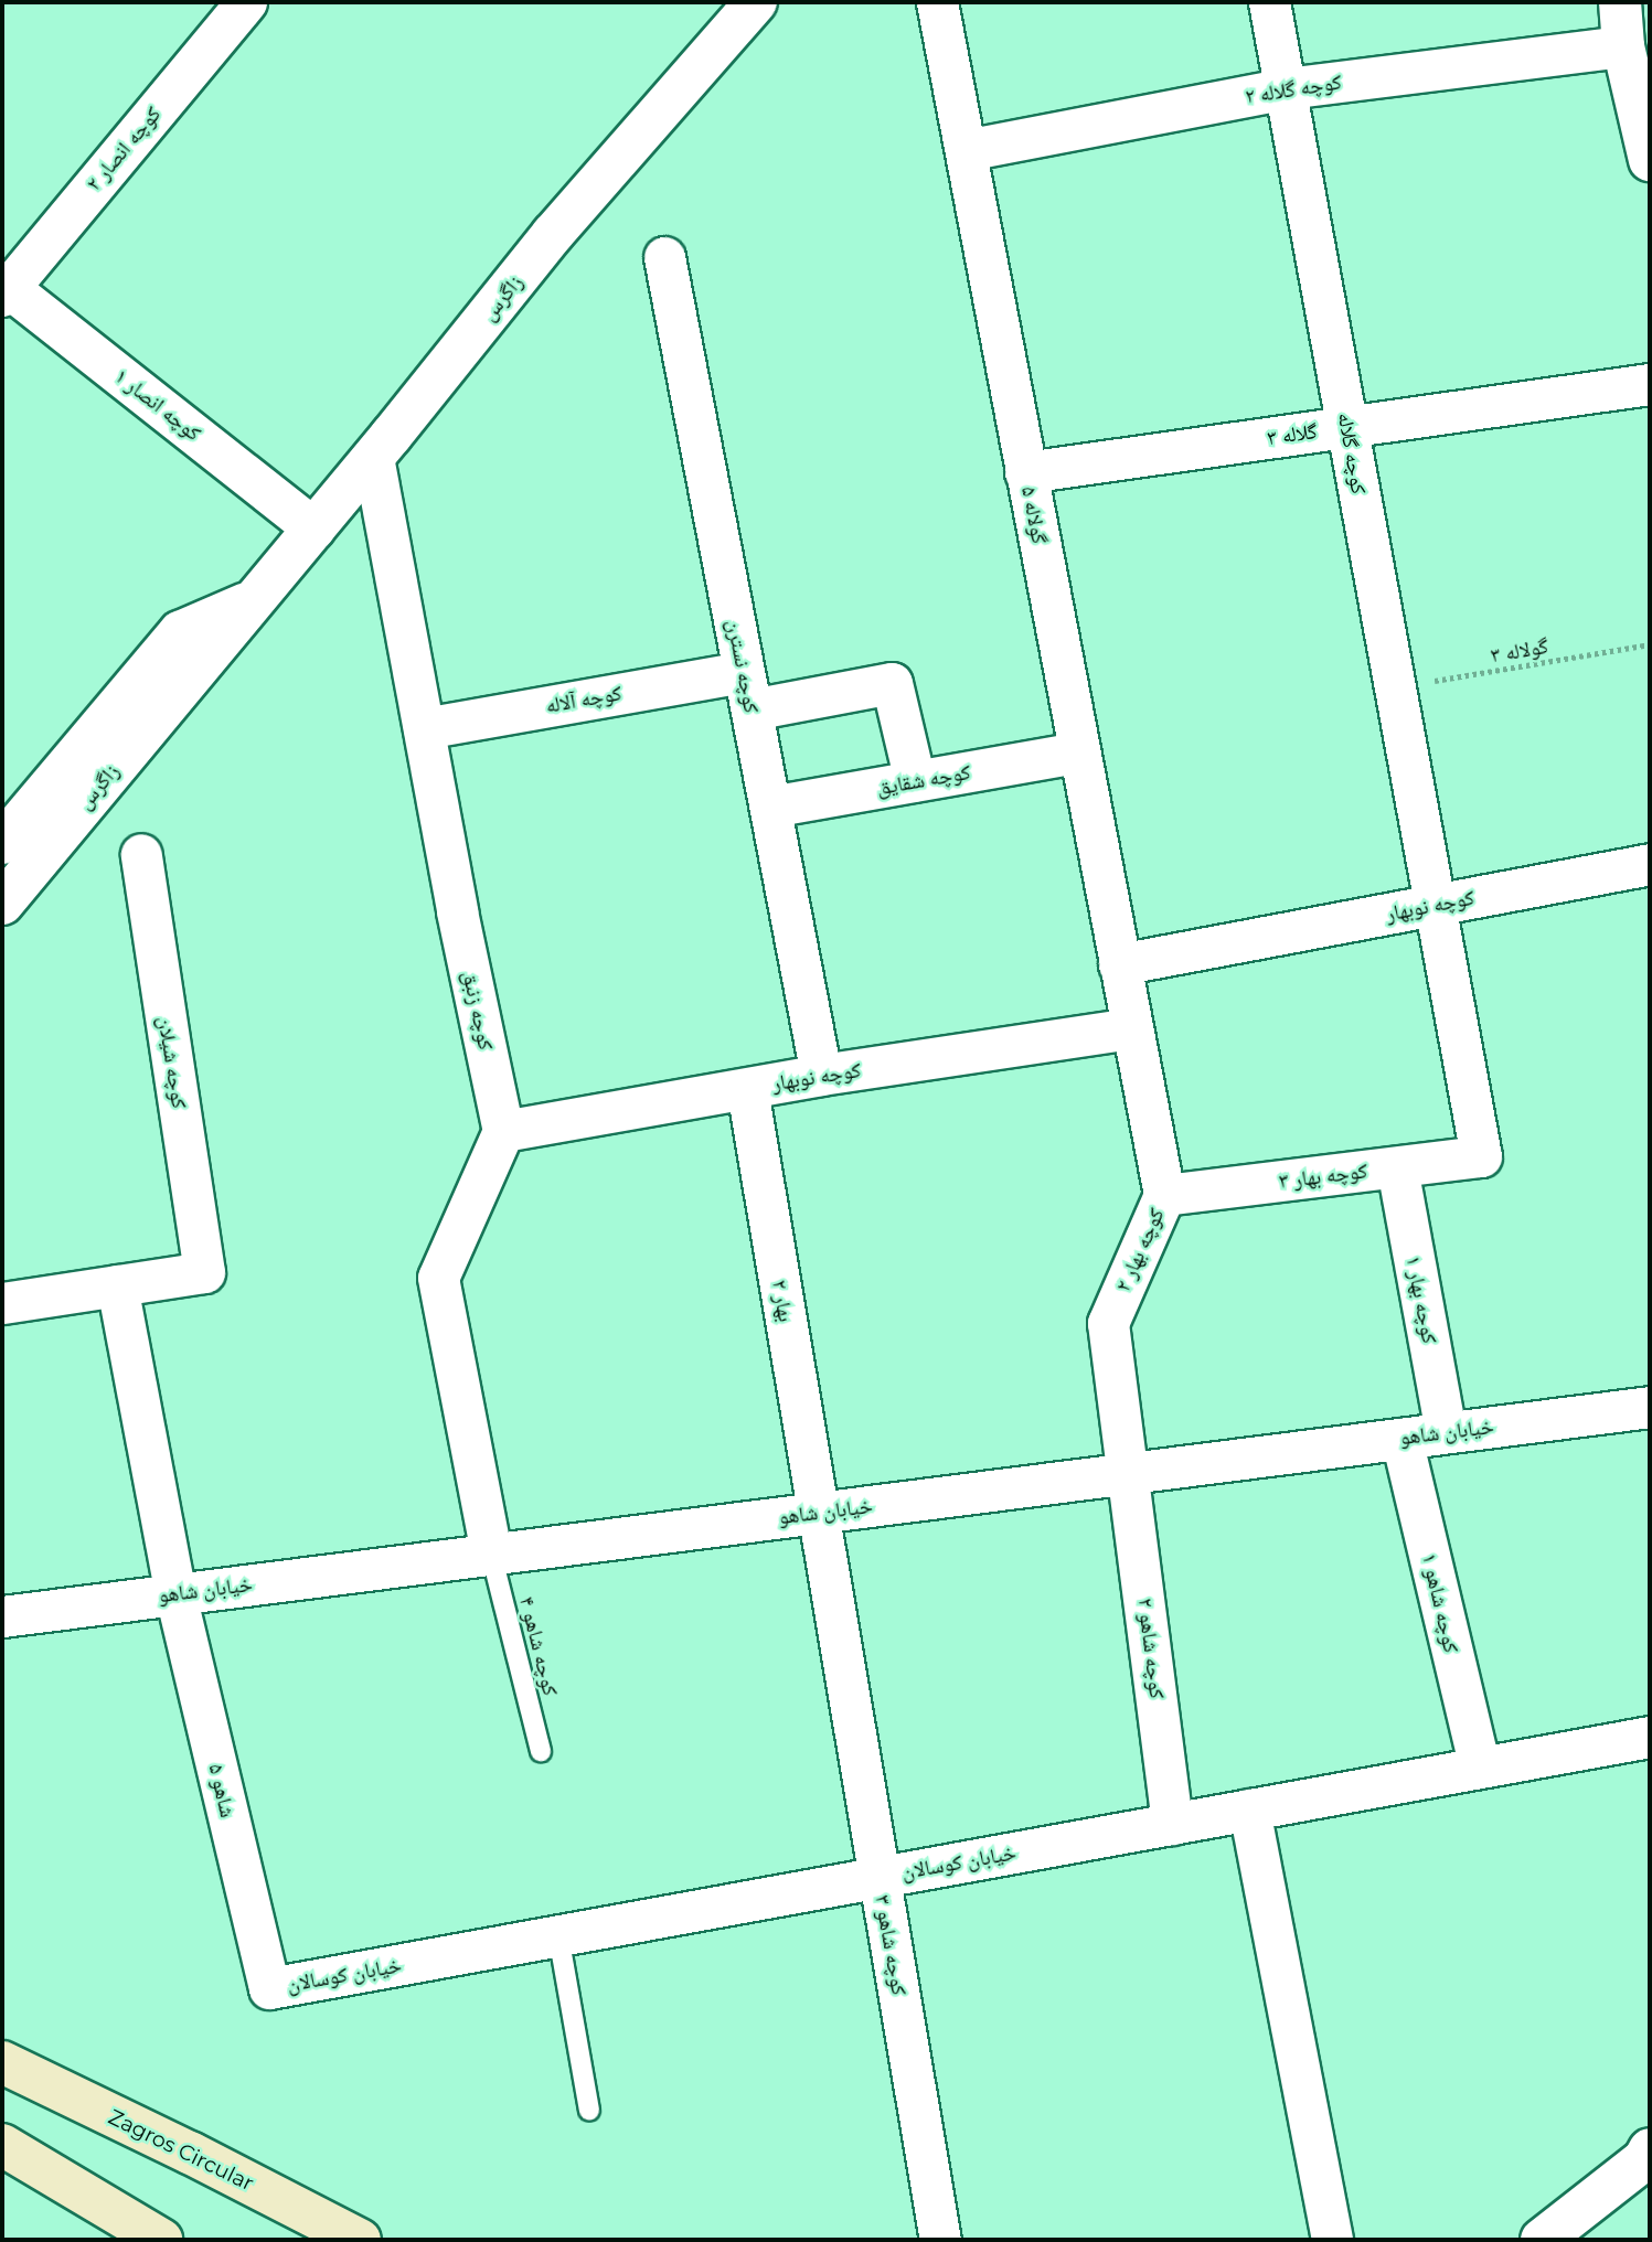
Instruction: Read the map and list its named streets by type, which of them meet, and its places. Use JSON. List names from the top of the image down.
{
  "streets": {
    "main road": ["Zagros Circular"],
    "street": [
      "کوچه گلاله ۲",
      "کوچه انصار ۲",
      "زاگرس",
      "کوچه انصار ۱",
      "گلاله ۳",
      "کوچه گلاله",
      "گولاله ۵",
      "کوچه نسترن",
      "کوچه آلاله",
      "کوچه شقایق",
      "کوچه نوبهار",
      "کوچه زنبق",
      "کوچه شیلان",
      "کوچه بهار ۳",
      "کوچه بهار ۲",
      "کوچه بهار ۱",
      "بهار ۲",
      "خیابان شاهو",
      "کوچه شاهو ۱",
      "کوچه شاهو ۲",
      "شاهو ۵",
      "خیابان کوسالان",
      "کوچه شاهو ۳"
    ],
    "lane": ["کوچه شاهو ۴"],
    "path": ["گولاله ۳"]
  },
  "crossings": [
    ["کوچه گلاله ۲", "کوچه گلاله"],
    ["کوچه گلاله ۲", "گولاله ۵"],
    ["کوچه انصار ۲", "کوچه انصار ۱"],
    ["زاگرس", "کوچه انصار ۱"],
    ["زاگرس", "کوچه زنبق"],
    ["گلاله ۳", "کوچه گلاله"],
    ["گلاله ۳", "گولاله ۵"],
    ["کوچه گلاله", "گولاله ۳"],
    ["کوچه گلاله", "کوچه نوبهار"],
    ["کوچه گلاله", "کوچه بهار ۳"],
    ["گولاله ۵", "کوچه شقایق"],
    ["گولاله ۵", "کوچه نوبهار"],
    ["گولاله ۵", "کوچه بهار ۲"],
    ["کوچه نسترن", "کوچه آلاله"],
    ["کوچه نسترن", "کوچه شقایق"],
    ["کوچه نسترن", "کوچه نوبهار"],
    ["کوچه آلاله", "کوچه شقایق"],
    ["کوچه آلاله", "کوچه زنبق"],
    ["کوچه نوبهار", "کوچه زنبق"],
    ["کوچه نوبهار", "کوچه بهار ۳"],
    ["کوچه نوبهار", "کوچه بهار ۲"],
    ["کوچه نوبهار", "بهار ۲"],
    ["کوچه بهار ۳", "کوچه بهار ۲"],
    ["کوچه بهار ۳", "کوچه بهار ۱"],
    ["کوچه بهار ۲", "خیابان شاهو"],
    ["کوچه بهار ۲", "کوچه شاهو ۲"],
    ["کوچه بهار ۱", "خیابان شاهو"],
    ["بهار ۲", "خیابان شاهو"],
    ["بهار ۲", "کوچه شاهو ۳"],
    ["خیابان شاهو", "کوچه شاهو ۱"],
    ["خیابان شاهو", "کوچه شاهو ۴"],
    ["خیابان شاهو", "کوچه شاهو ۲"],
    ["خیابان شاهو", "شاهو ۵"],
    ["خیابان شاهو", "کوچه شاهو ۳"],
    ["کوچه شاهو ۱", "خیابان کوسالان"],
    ["کوچه شاهو ۲", "خیابان کوسالان"],
    ["شاهو ۵", "خیابان کوسالان"],
    ["خیابان کوسالان", "کوچه شاهو ۳"]
  ]
}
